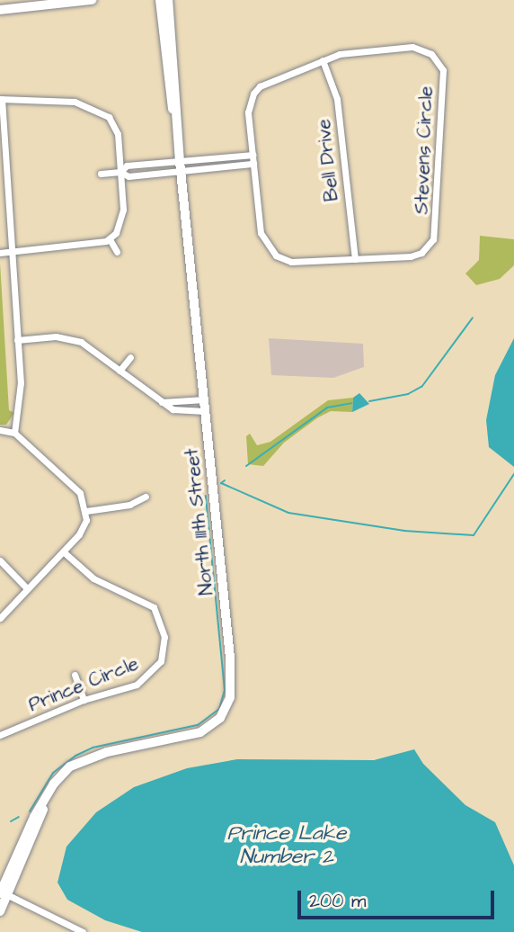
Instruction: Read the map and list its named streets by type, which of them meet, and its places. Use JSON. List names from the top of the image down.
{
  "streets": {
    "street": [
      "Stevens Circle",
      "Bell Drive",
      "North 111th Street",
      "Prince Circle"
    ]
  },
  "crossings": [
    ["Stevens Circle", "Bell Drive"]
  ],
  "water": ["Prince Lake Number 2"],
  "scale_bar": "200 m"
}
